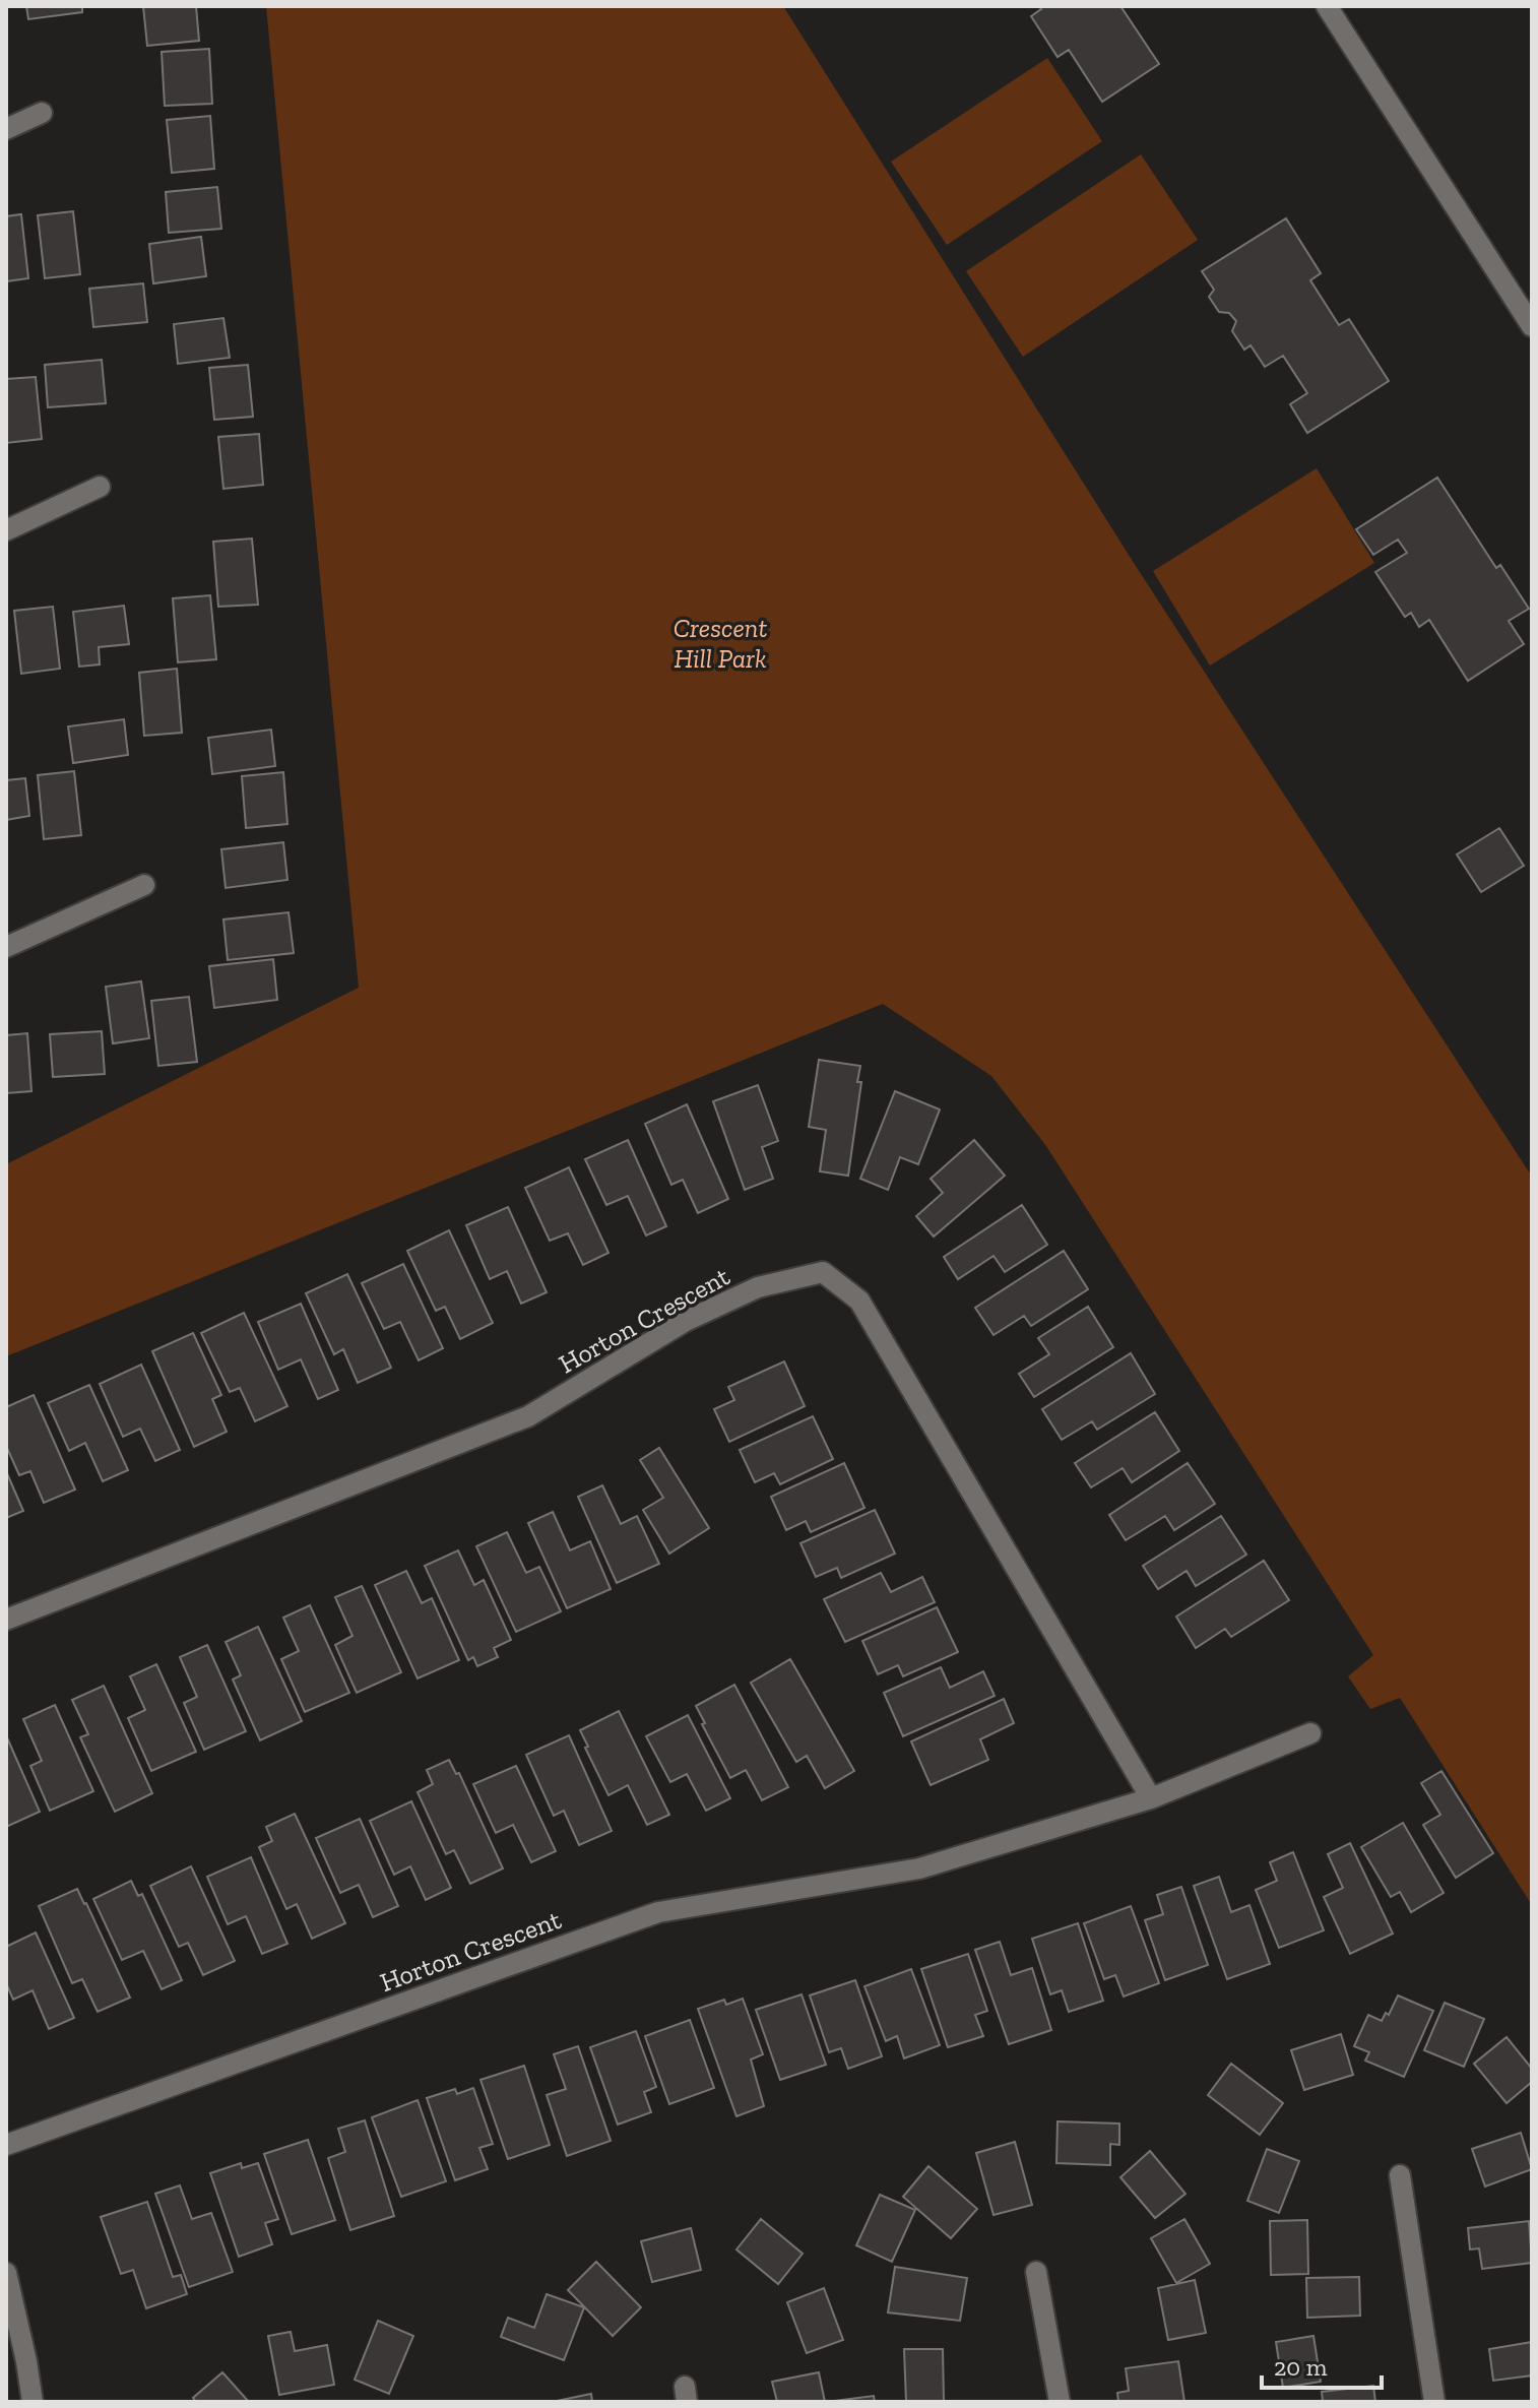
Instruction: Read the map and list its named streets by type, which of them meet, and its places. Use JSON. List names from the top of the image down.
{
  "streets": {
    "street": ["Horton Crescent"]
  },
  "parks": ["Crescent Hill Park"],
  "scale_bar": "20 m"
}
